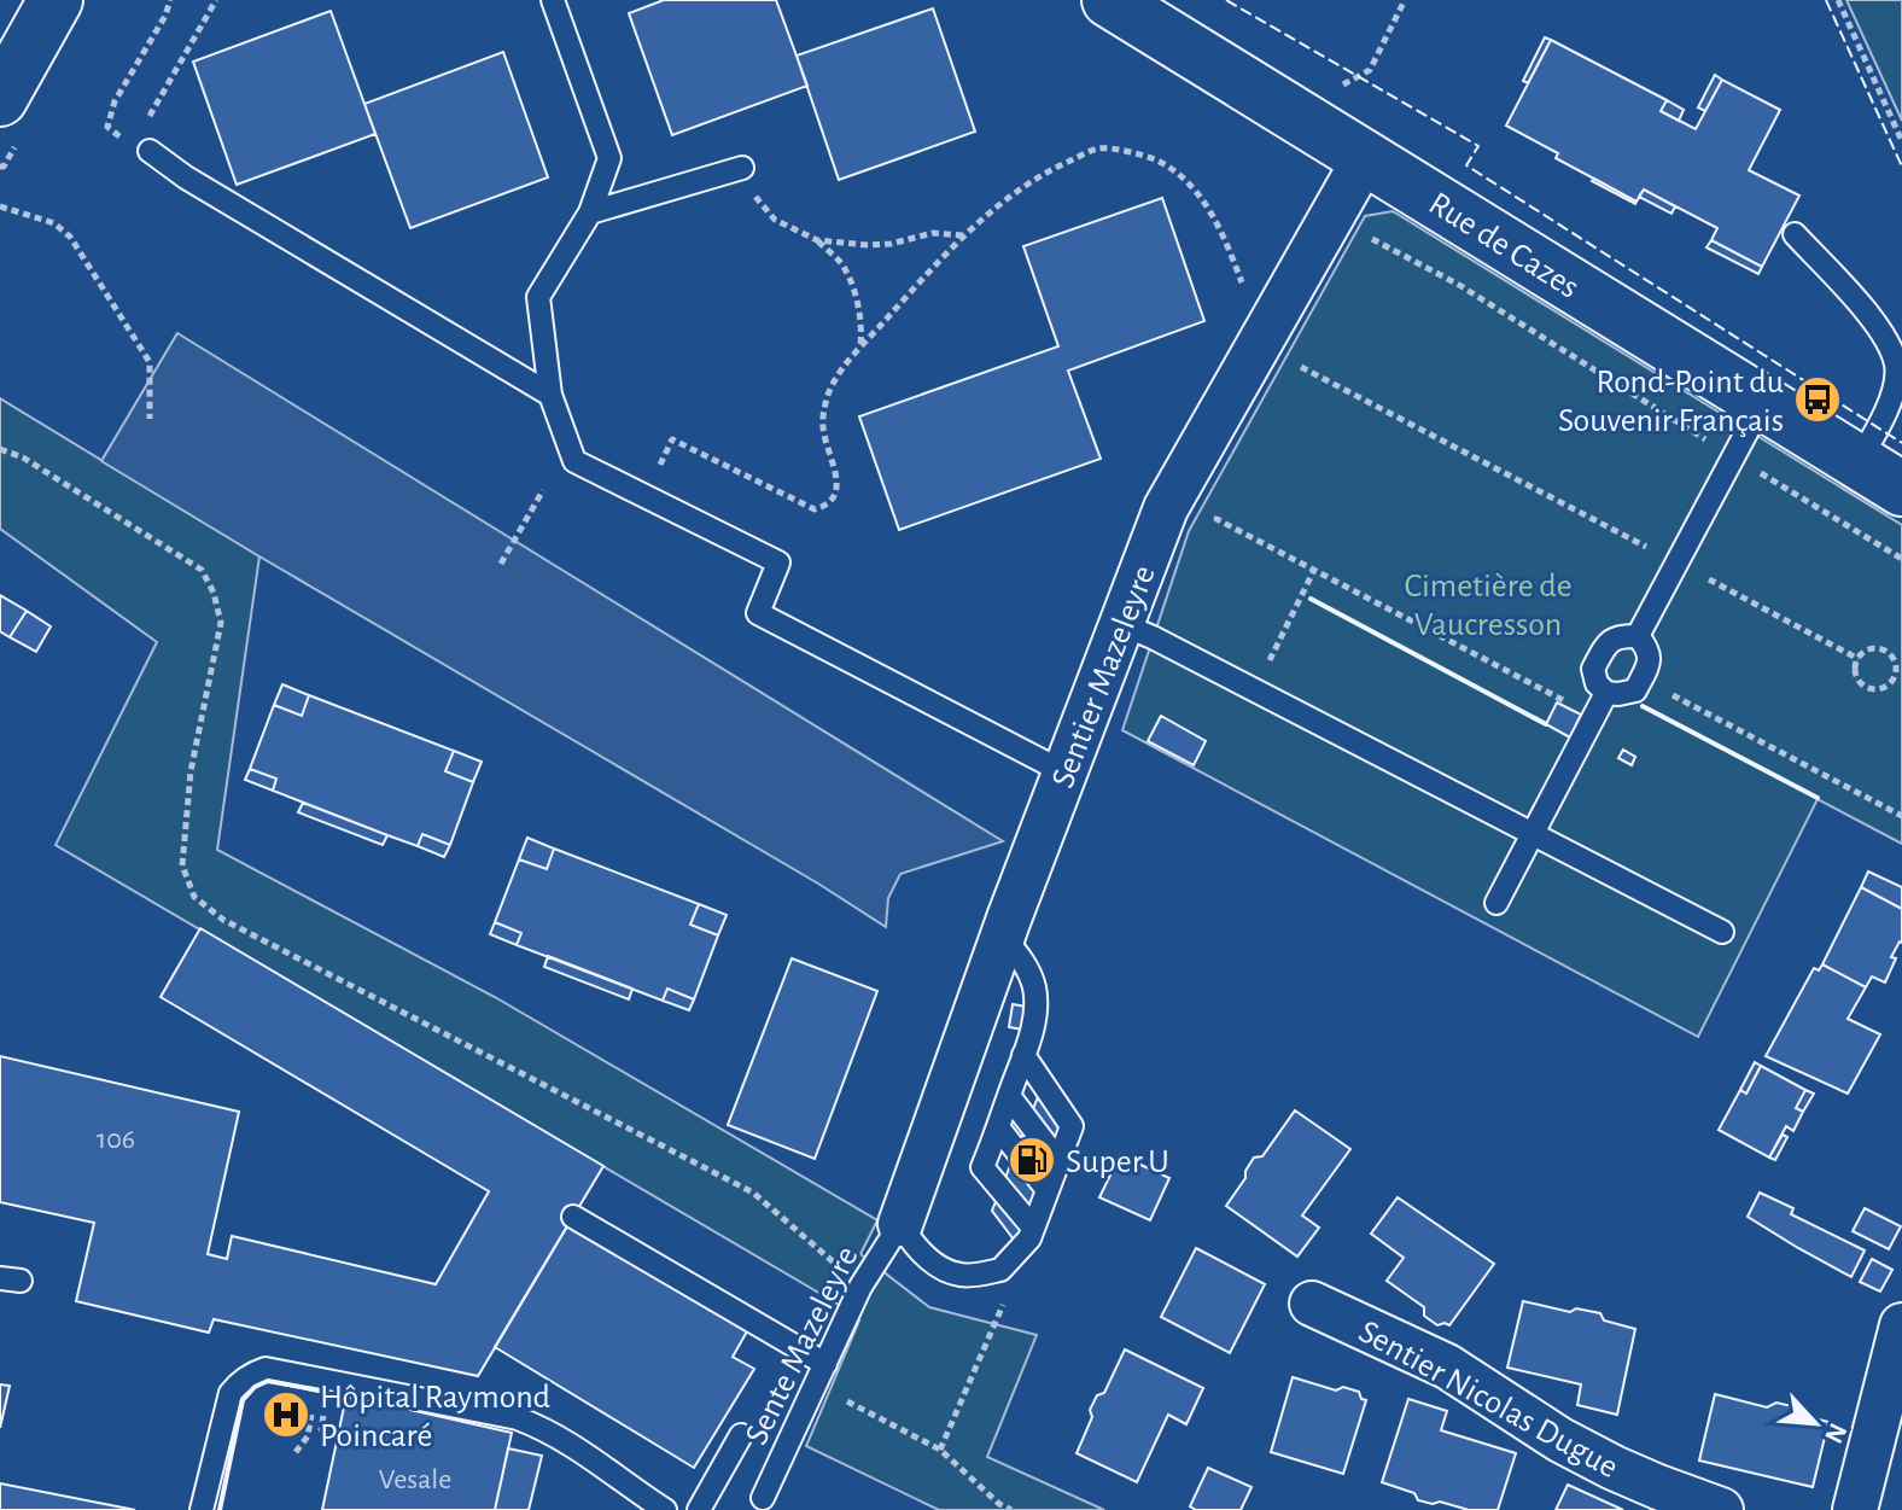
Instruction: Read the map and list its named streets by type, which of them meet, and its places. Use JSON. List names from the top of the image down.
{
  "streets": {
    "street": ["Rue de Cazes", "Sentier Mazeleyre", "Sentier Nicolas Dugue"],
    "lane": ["Sente Mazeleyre"]
  },
  "crossings": [
    ["Rue de Cazes", "Sentier Mazeleyre"],
    ["Sentier Mazeleyre", "Sente Mazeleyre"]
  ],
  "parks": ["Cimetière de Vaucresson"],
  "places": {
    "bus stop": ["Rond-Point du Souvenir Français"],
    "fuel station": ["Super U"],
    "hospital": ["Hôpital Raymond Poincaré"]
  },
  "house_numbers": ["106", "Vesale"],
  "north": "bottom right"
}
